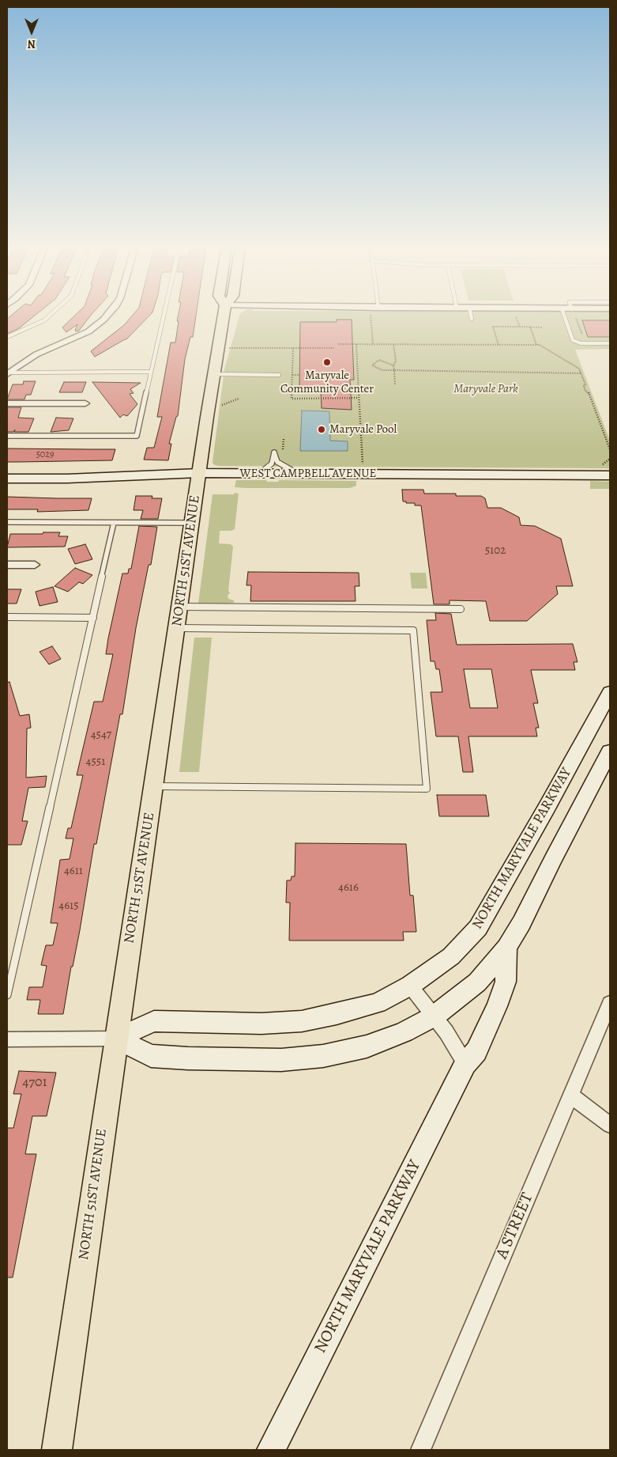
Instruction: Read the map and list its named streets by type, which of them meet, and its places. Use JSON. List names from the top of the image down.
{
  "streets": {
    "main road": ["NORTH 51ST AVENUE"],
    "street": ["WEST CAMPBELL AVENUE", "NORTH MARYVALE PARKWAY", "A STREET"]
  },
  "crossings": [
    ["WEST CAMPBELL AVENUE", "NORTH 51ST AVENUE"],
    ["NORTH 51ST AVENUE", "NORTH MARYVALE PARKWAY"]
  ],
  "parks": ["Maryvale Park"],
  "places": ["Maryvale Community Center", "Maryvale Pool"],
  "house_numbers": [
    "5029",
    "5102",
    "4547",
    "4551",
    "4611",
    "4616",
    "4615",
    "4701"
  ],
  "north": "bottom"
}
